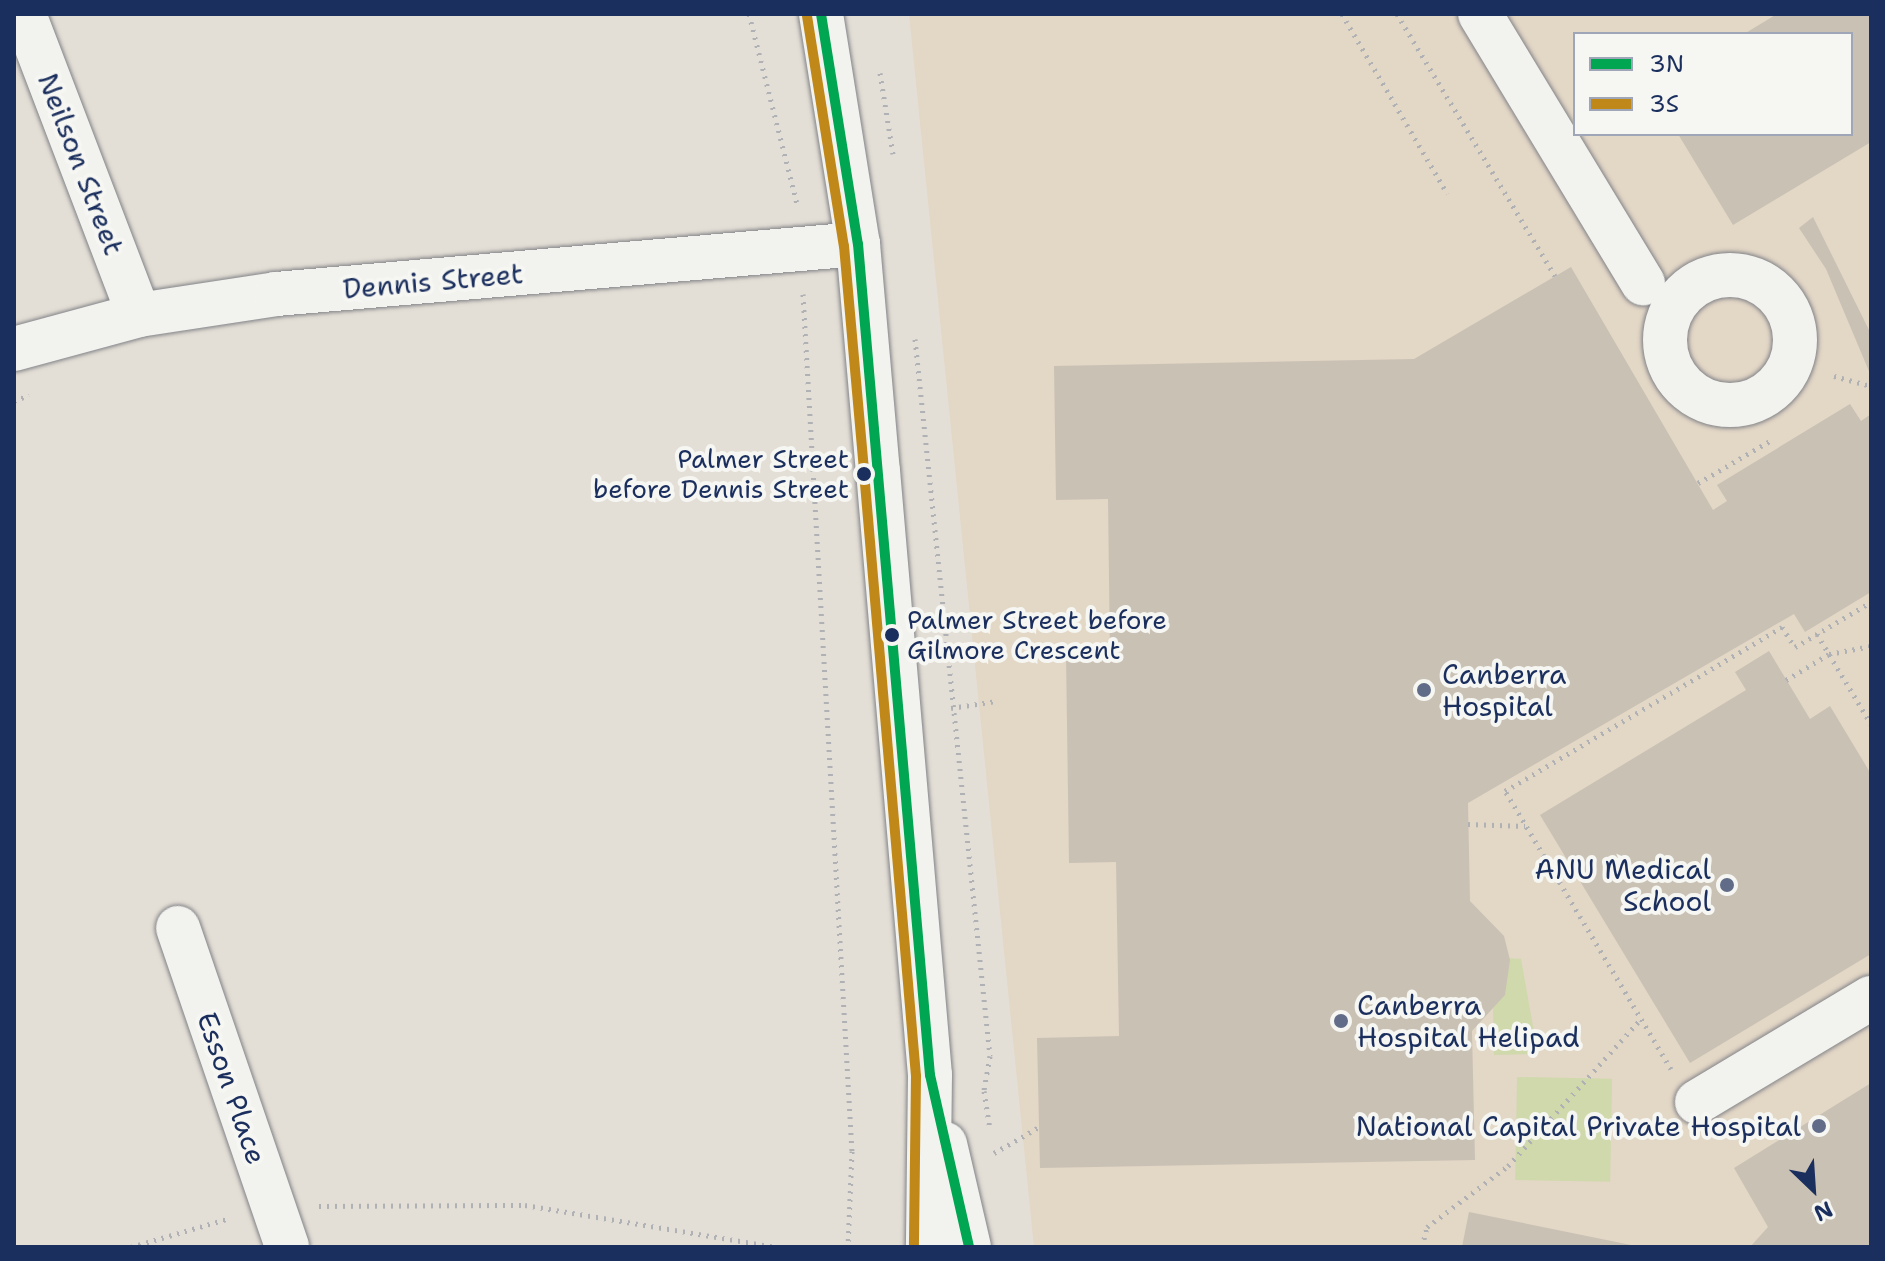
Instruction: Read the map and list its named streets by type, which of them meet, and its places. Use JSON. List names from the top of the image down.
{
  "streets": {
    "street": ["Neilson Street", "Dennis Street", "Esson Place"]
  },
  "crossings": [
    ["Neilson Street", "Dennis Street"]
  ],
  "places": [
    "Palmer Street before Dennis Street",
    "Palmer Street before Gilmore Crescent",
    "Canberra Hospital",
    "ANU Medical School",
    "Canberra Hospital Helipad",
    "National Capital Private Hospital"
  ],
  "lines": ["transit line 3N", "transit line 3S"],
  "legend": ["3N", "3S"],
  "north": "bottom right"
}
